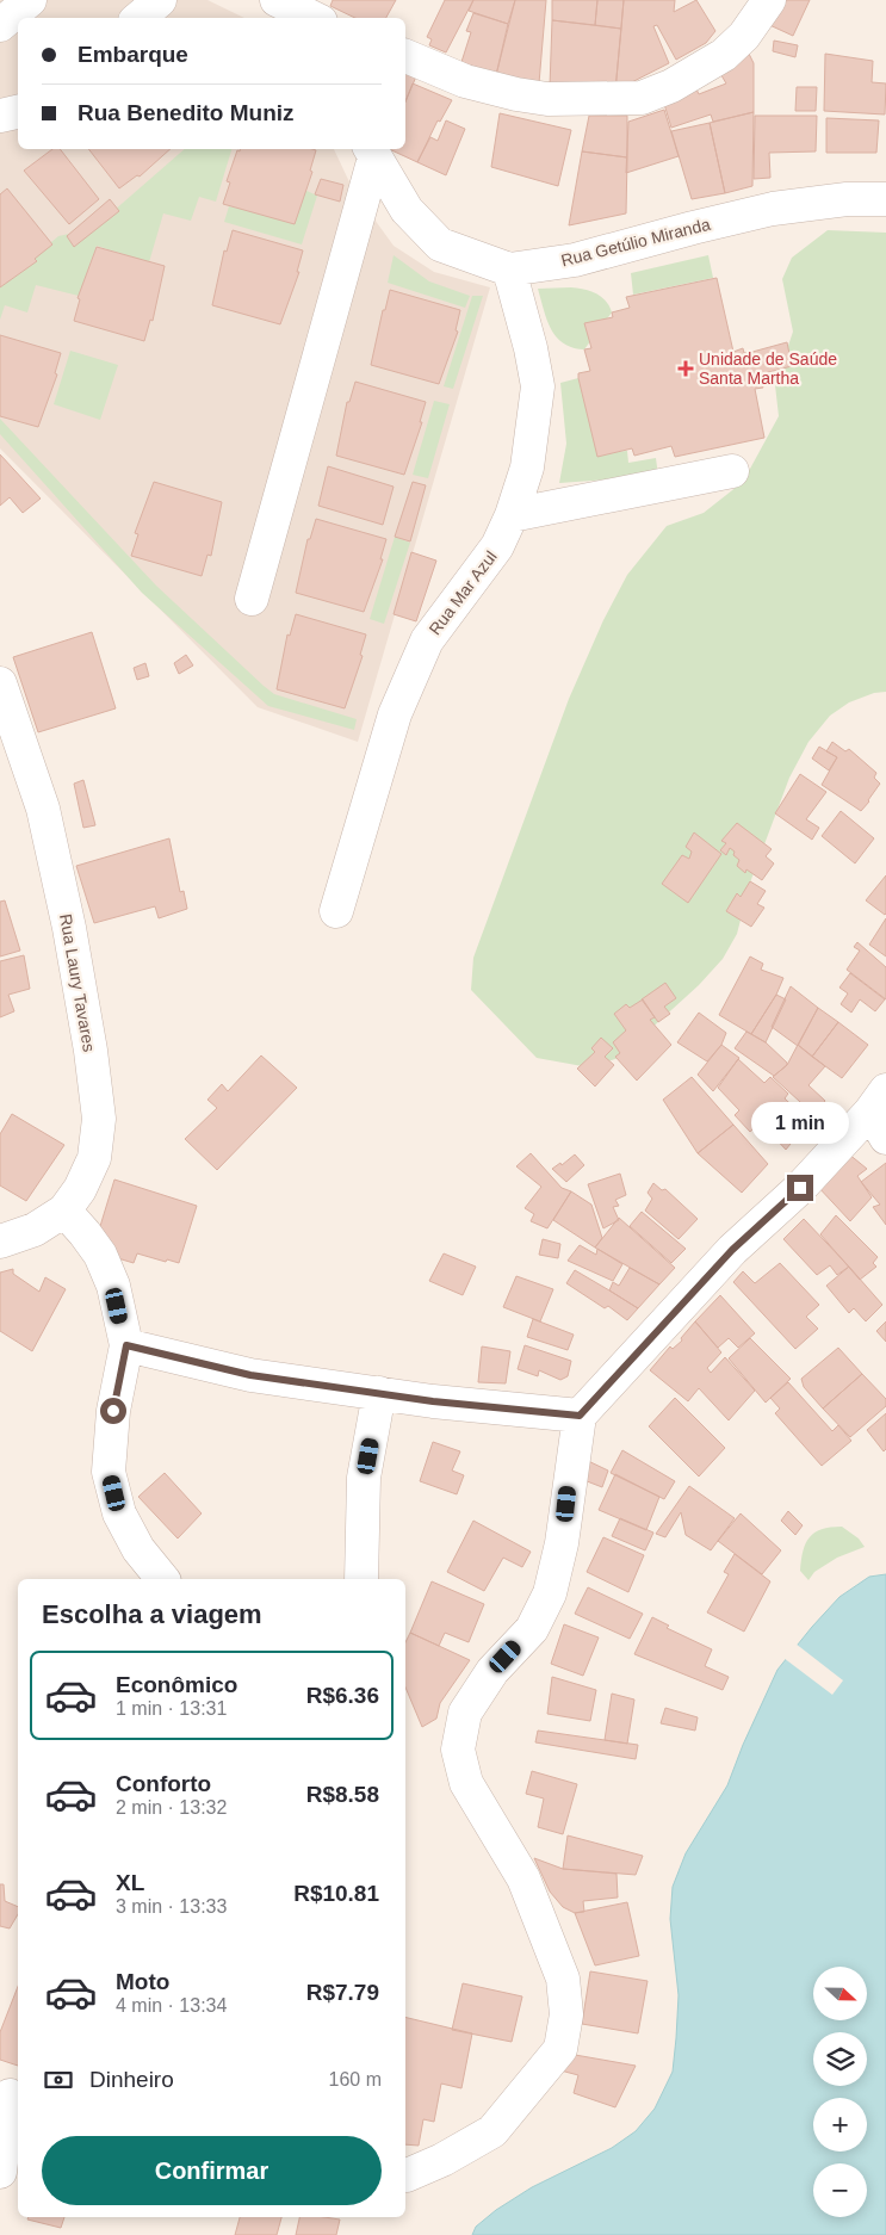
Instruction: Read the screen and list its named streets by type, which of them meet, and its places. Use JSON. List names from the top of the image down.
{
  "streets": {
    "street": ["Rua Getúlio Miranda", "Rua Mar Azul", "Rua Laury Tavares"]
  },
  "crossings": [
    ["Rua Getúlio Miranda", "Rua Mar Azul"]
  ],
  "places": {
    "health": ["Unidade de Saúde Santa Martha"]
  },
  "north": "right",
  "page": {
    "banner": ["Embarque", "Rua Benedito Muniz"],
    "bubble": "1 min",
    "heading": "Escolha a viagem",
    "list": [
      {
        "name": "Econômico",
        "note": "1 min · 13:31",
        "value": "R$6.36"
      },
      {
        "name": "Conforto",
        "note": "2 min · 13:32",
        "value": "R$8.58"
      },
      {
        "name": "XL",
        "note": "3 min · 13:33",
        "value": "R$10.81"
      },
      {
        "name": "Moto",
        "note": "4 min · 13:34",
        "value": "R$7.79"
      }
    ],
    "map_buttons": ["+", "−"],
    "pay": ["Dinheiro", "160 m"],
    "buttons": "Confirmar"
  }
}
